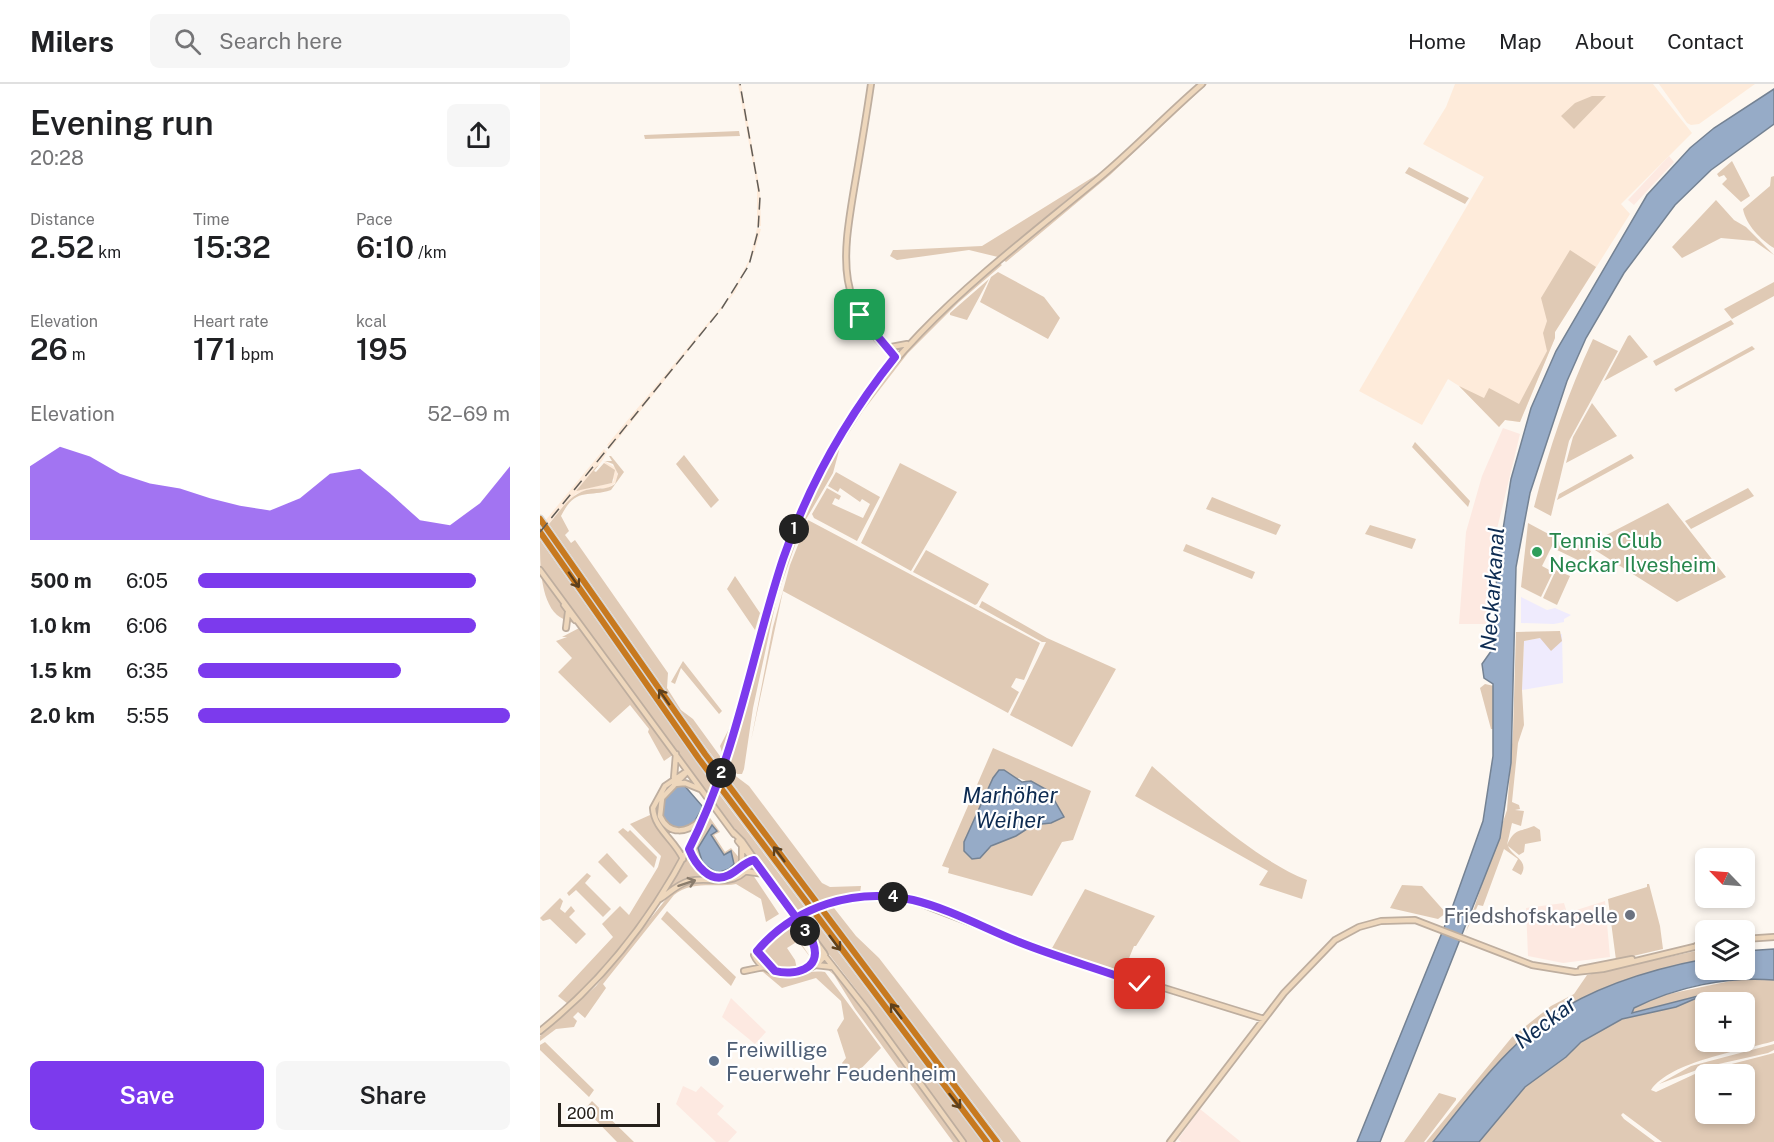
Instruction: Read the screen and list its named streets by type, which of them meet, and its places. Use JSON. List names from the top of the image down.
{
  "water": ["Neckarkanal", "Marhöher Weiher", "Neckar"],
  "places": ["Tennis Club Neckar Ilvesheim", "Friedshofskapelle", "Freiwillige Feuerwehr Feudenheim"],
  "scale_bar": "200 m",
  "north": "top left",
  "page": {
    "header": "Milers",
    "search": "Search here",
    "nav": [
      "Home",
      "Map",
      "About",
      "Contact"
    ],
    "heading": ["Evening run", "20:28"],
    "stats": [
      ["Distance", "2.52 km"],
      ["Time", "15:32"],
      ["Pace", "6:10 /km"],
      ["Elevation", "26 m"],
      ["Heart rate", "171 bpm"],
      ["kcal", "195"]
    ],
    "chart": ["Elevation", "52–69 m"],
    "pins": [
      "1",
      "2",
      "4",
      "3"
    ],
    "list": [
      {
        "name": "500 m",
        "note": "6:05"
      },
      {
        "name": "1.0 km",
        "note": "6:06"
      },
      {
        "name": "1.5 km",
        "note": "6:35"
      },
      {
        "name": "2.0 km",
        "note": "5:55"
      }
    ],
    "map_buttons": ["+", "−"],
    "buttons": ["Save", "Share"],
    "scale": "200 m"
  }
}
